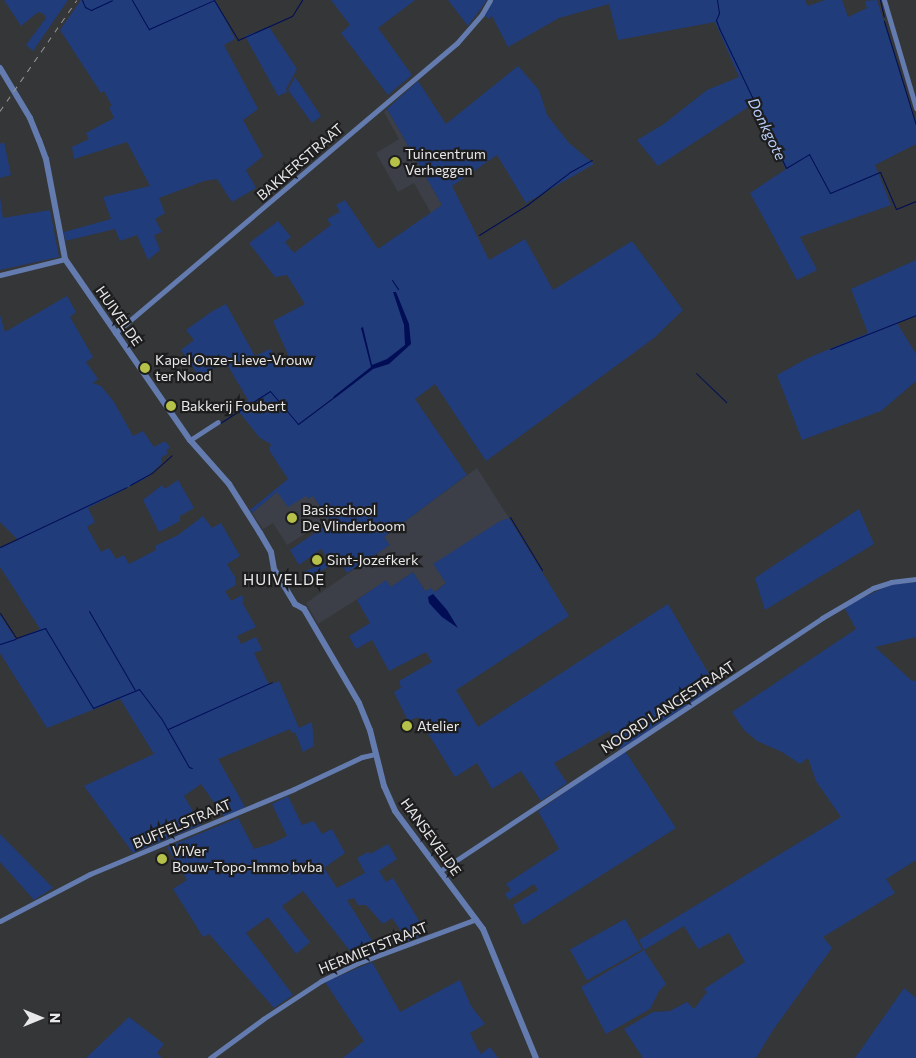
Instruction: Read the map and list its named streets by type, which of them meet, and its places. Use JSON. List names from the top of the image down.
{
  "streets": {
    "street": [
      "BAKKERSTRAAT",
      "HUIVELDE",
      "NOORD LANGESTRAAT",
      "BUFFELSTRAAT",
      "HANSEVELDE",
      "HERMIETSTRAAT"
    ]
  },
  "crossings": [
    ["BAKKERSTRAAT", "HUIVELDE"],
    ["HUIVELDE", "HANSEVELDE"],
    ["NOORD LANGESTRAAT", "HANSEVELDE"],
    ["BUFFELSTRAAT", "HANSEVELDE"],
    ["HANSEVELDE", "HERMIETSTRAAT"]
  ],
  "districts": ["HUIVELDE"],
  "water": ["Donkgote"],
  "places": [
    "Tuincentrum Verheggen",
    "Kapel Onze-Lieve-Vrouw ter Nood",
    "Bakkerij Foubert",
    "Basisschool De Vlinderboom",
    "Sint-Jozefkerk",
    "Atelier",
    "ViVer Bouw-Topo-Immo bvba"
  ],
  "north": "right"
}
